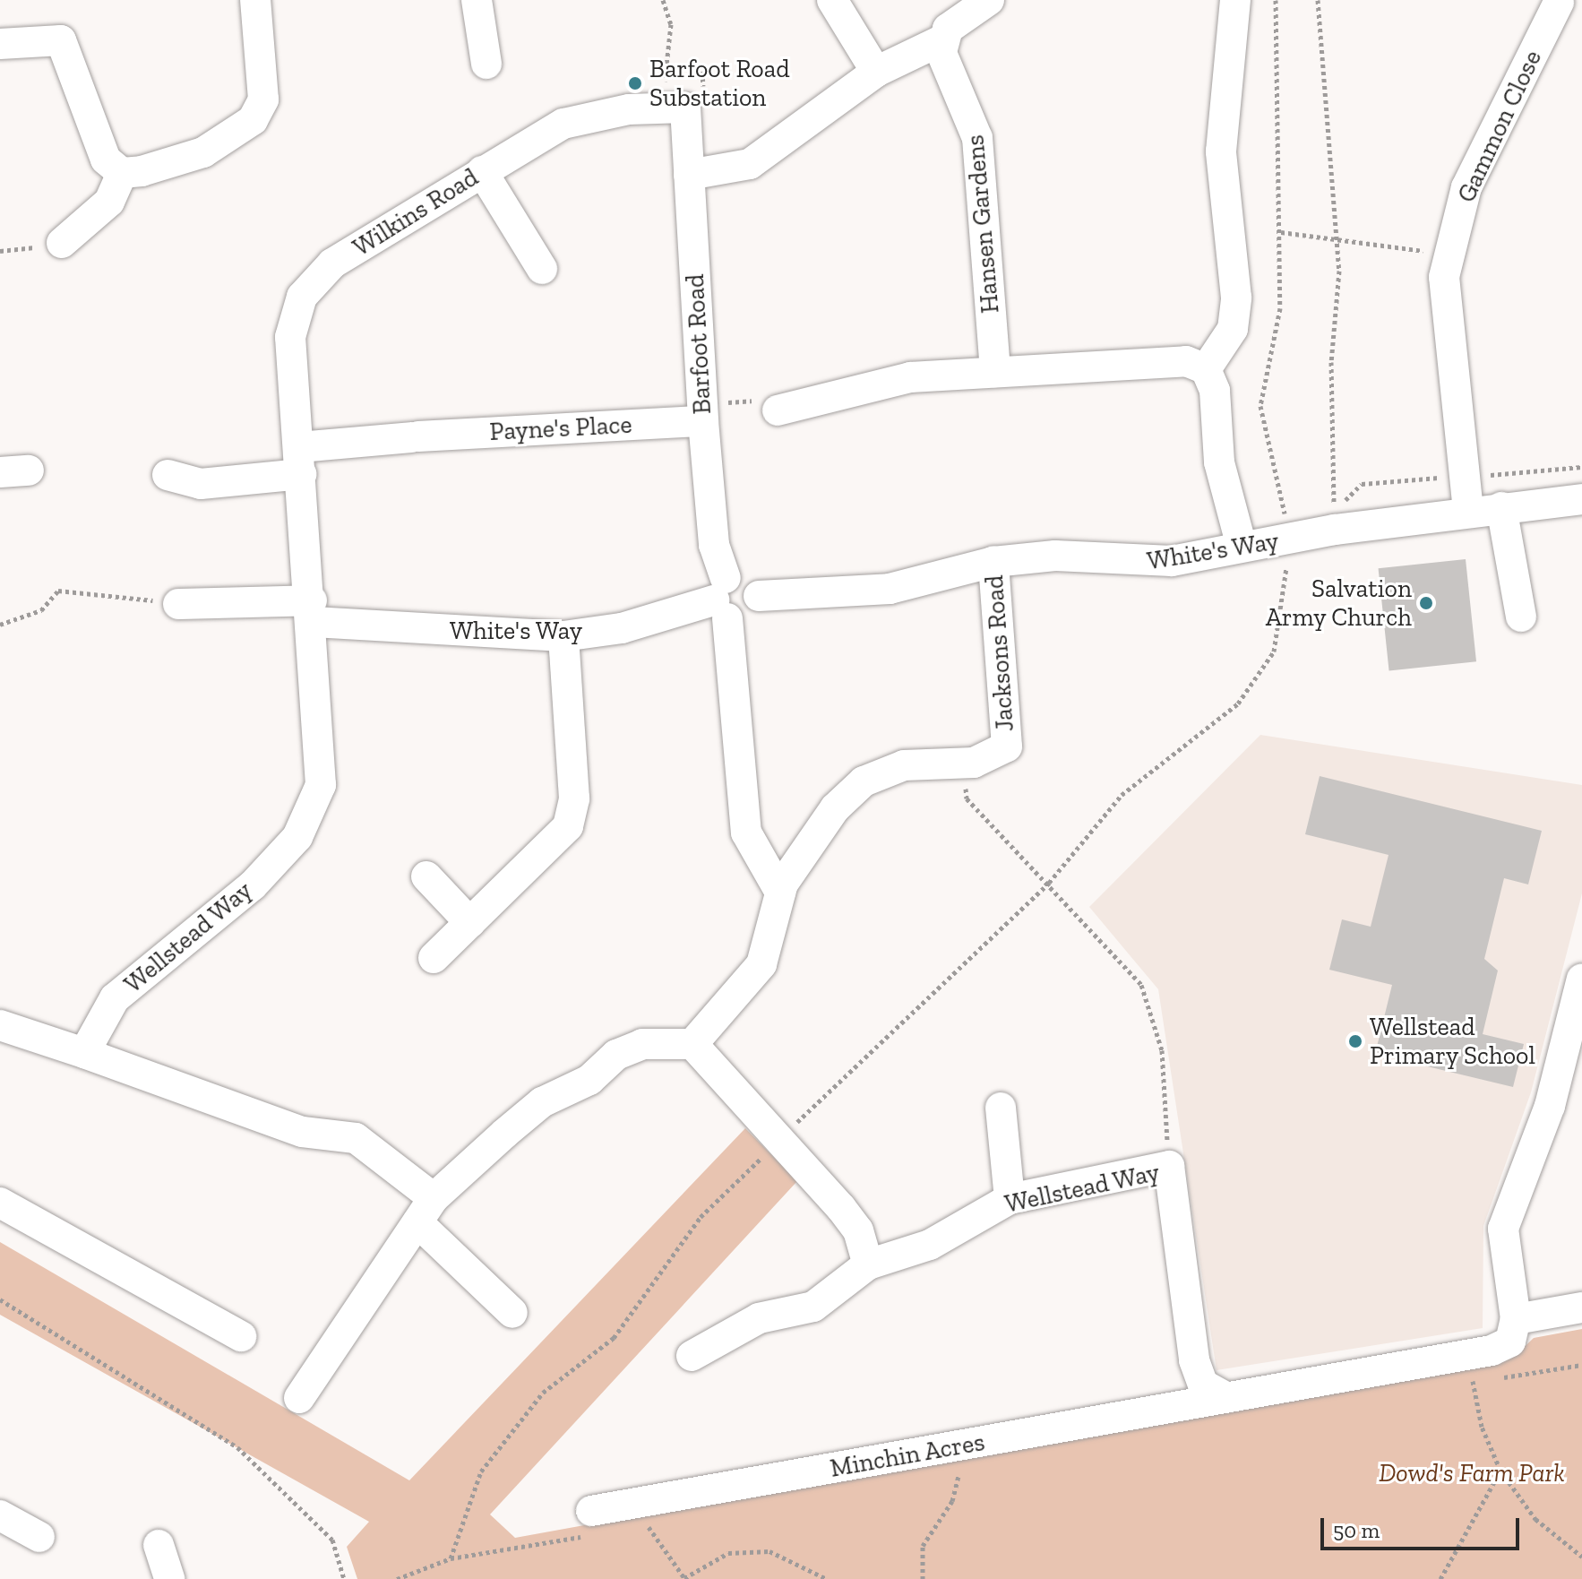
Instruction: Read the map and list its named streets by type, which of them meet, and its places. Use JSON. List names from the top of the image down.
{
  "streets": {
    "street": [
      "Gammon Close",
      "Wilkins Road",
      "Hansen Gardens",
      "Barfoot Road",
      "Payne's Place",
      "White's Way",
      "Jacksons Road",
      "Wellstead Way",
      "Minchin Acres"
    ]
  },
  "crossings": [
    ["Gammon Close", "White's Way"],
    ["Wilkins Road", "Barfoot Road"],
    ["Wilkins Road", "Payne's Place"],
    ["Wilkins Road", "White's Way"],
    ["Wilkins Road", "Wellstead Way"],
    ["Barfoot Road", "Payne's Place"],
    ["Barfoot Road", "White's Way"],
    ["Barfoot Road", "Jacksons Road"],
    ["White's Way", "Jacksons Road"],
    ["White's Way", "Wellstead Way"],
    ["Wellstead Way", "Minchin Acres"]
  ],
  "parks": ["Dowd's Farm Park"],
  "places": ["Barfoot Road Substation", "Salvation Army Church", "Wellstead Primary School"],
  "scale_bar": "50 m"
}
